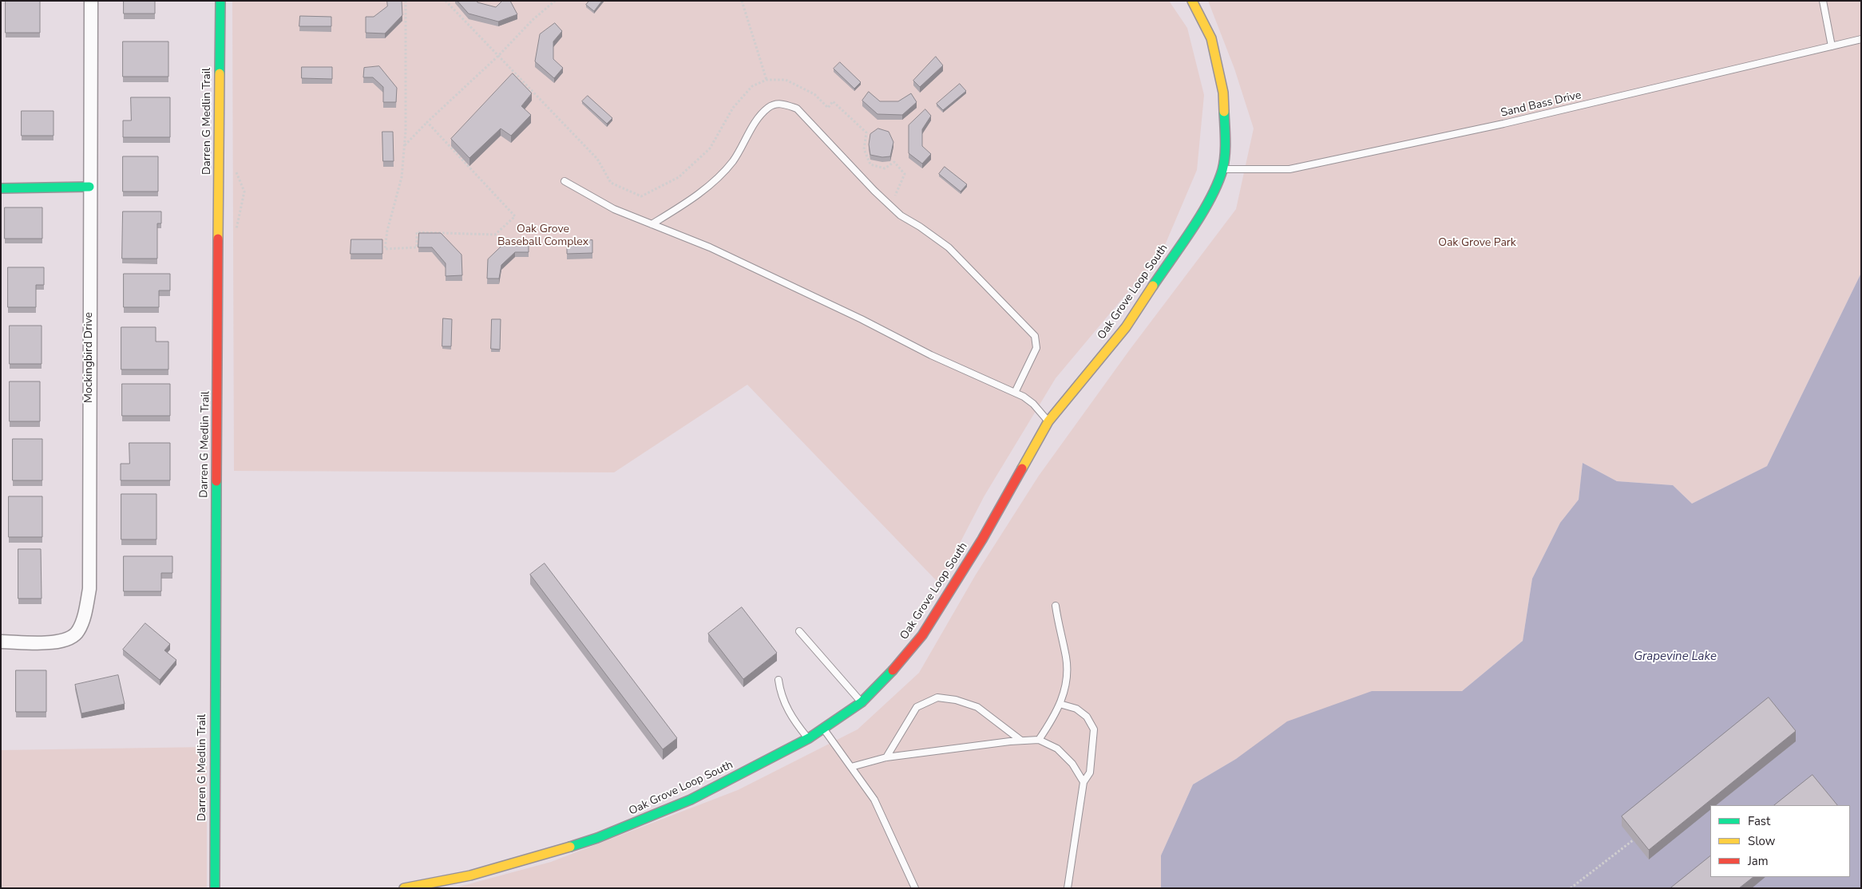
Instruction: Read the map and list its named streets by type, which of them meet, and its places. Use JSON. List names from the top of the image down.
{
  "streets": {
    "street": ["Darren G Medlin Trail", "Oak Grove Loop South", "Mockingbird Drive"],
    "lane": ["Sand Bass Drive"]
  },
  "crossings": [
    ["Sand Bass Drive", "Oak Grove Loop South"]
  ],
  "water": ["Grapevine Lake"],
  "parks": ["Oak Grove Baseball Complex", "Oak Grove Park"],
  "legend": ["Fast", "Slow", "Jam"]
}
